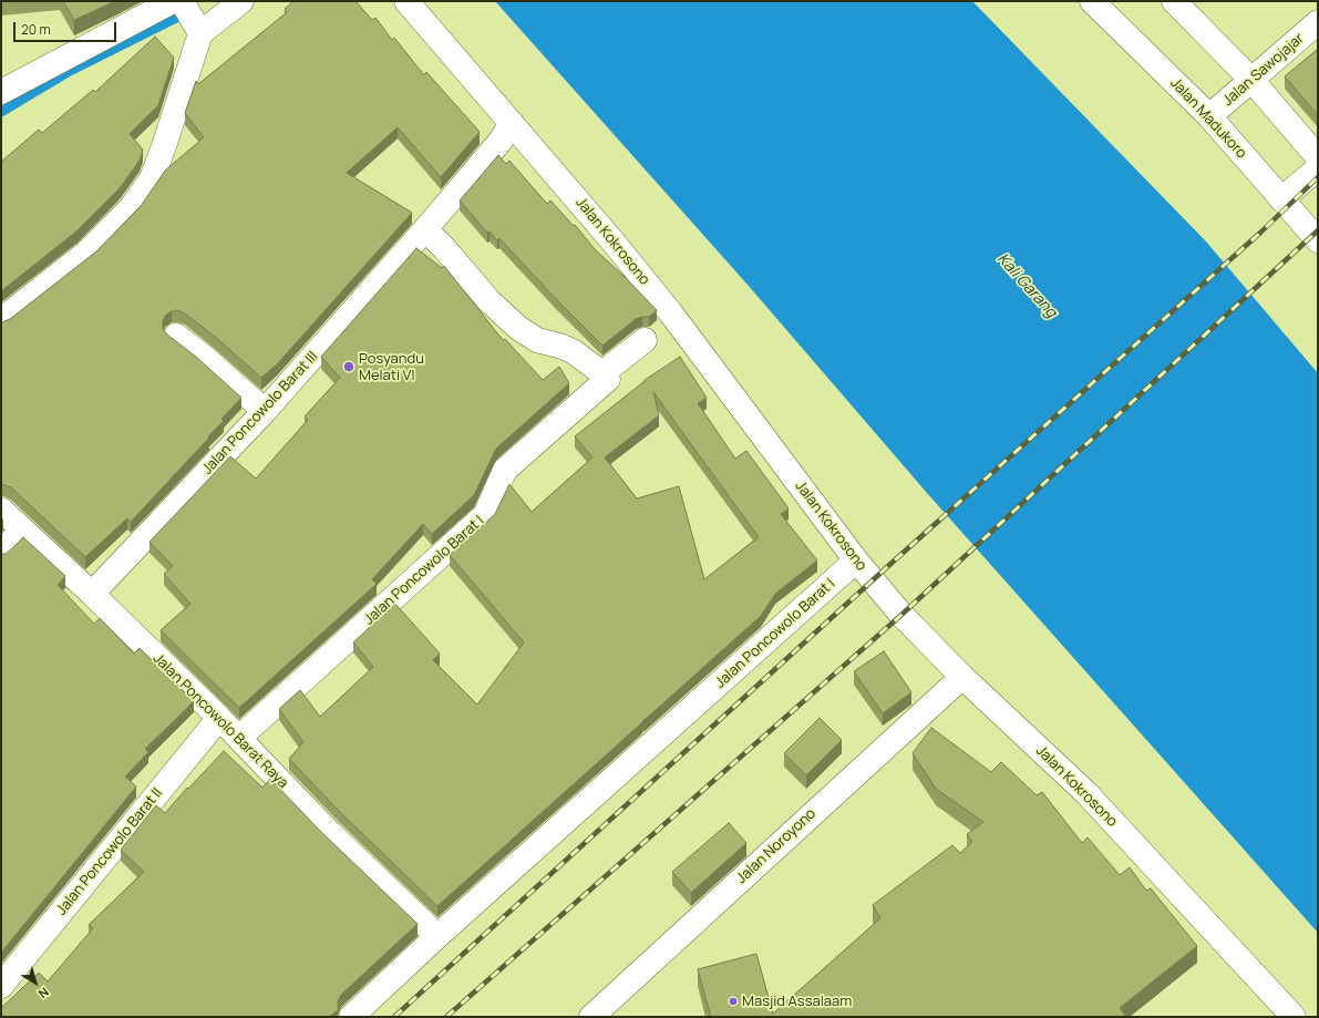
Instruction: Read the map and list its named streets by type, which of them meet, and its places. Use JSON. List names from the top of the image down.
{
  "streets": {
    "street": [
      "Jalan Sawojajar",
      "Jalan Madukoro",
      "Jalan Kokrosono",
      "Jalan Poncowolo Barat III",
      "Jalan Poncowolo Barat I",
      "Jalan Poncowolo Barat Raya",
      "Jalan Noroyono",
      "Jalan Poncowolo Barat II"
    ]
  },
  "crossings": [
    ["Jalan Sawojajar", "Jalan Madukoro"],
    ["Jalan Kokrosono", "Jalan Poncowolo Barat III"],
    ["Jalan Kokrosono", "Jalan Poncowolo Barat I"],
    ["Jalan Kokrosono", "Jalan Noroyono"],
    ["Jalan Poncowolo Barat III", "Jalan Poncowolo Barat Raya"],
    ["Jalan Poncowolo Barat I", "Jalan Poncowolo Barat Raya"],
    ["Jalan Poncowolo Barat Raya", "Jalan Poncowolo Barat II"]
  ],
  "water": ["Kali Garang"],
  "places": ["Posyandu Melati VI", "Masjid Assalaam"],
  "scale_bar": "20 m",
  "north": "bottom right"
}
